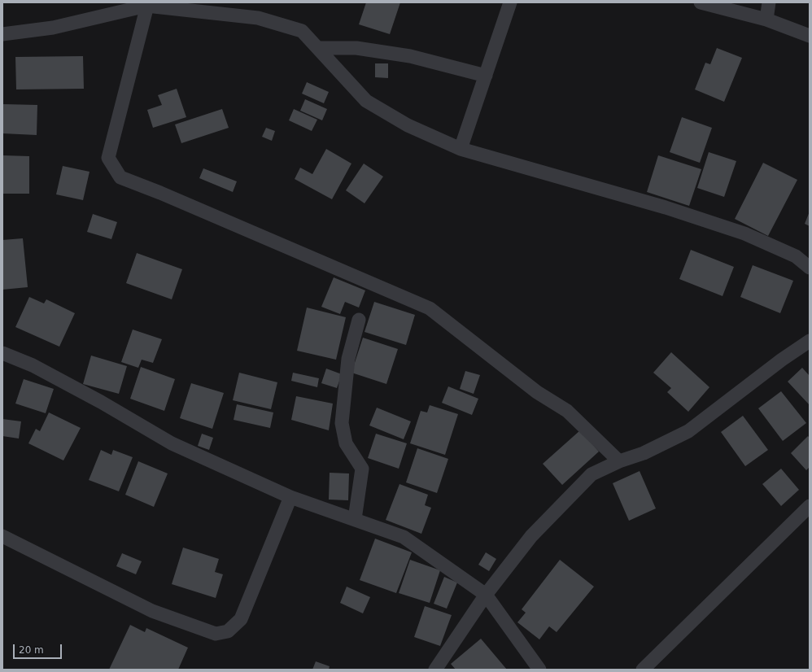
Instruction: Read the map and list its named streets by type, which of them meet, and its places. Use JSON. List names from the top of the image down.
{
  "scale_bar": "20 m"
}
